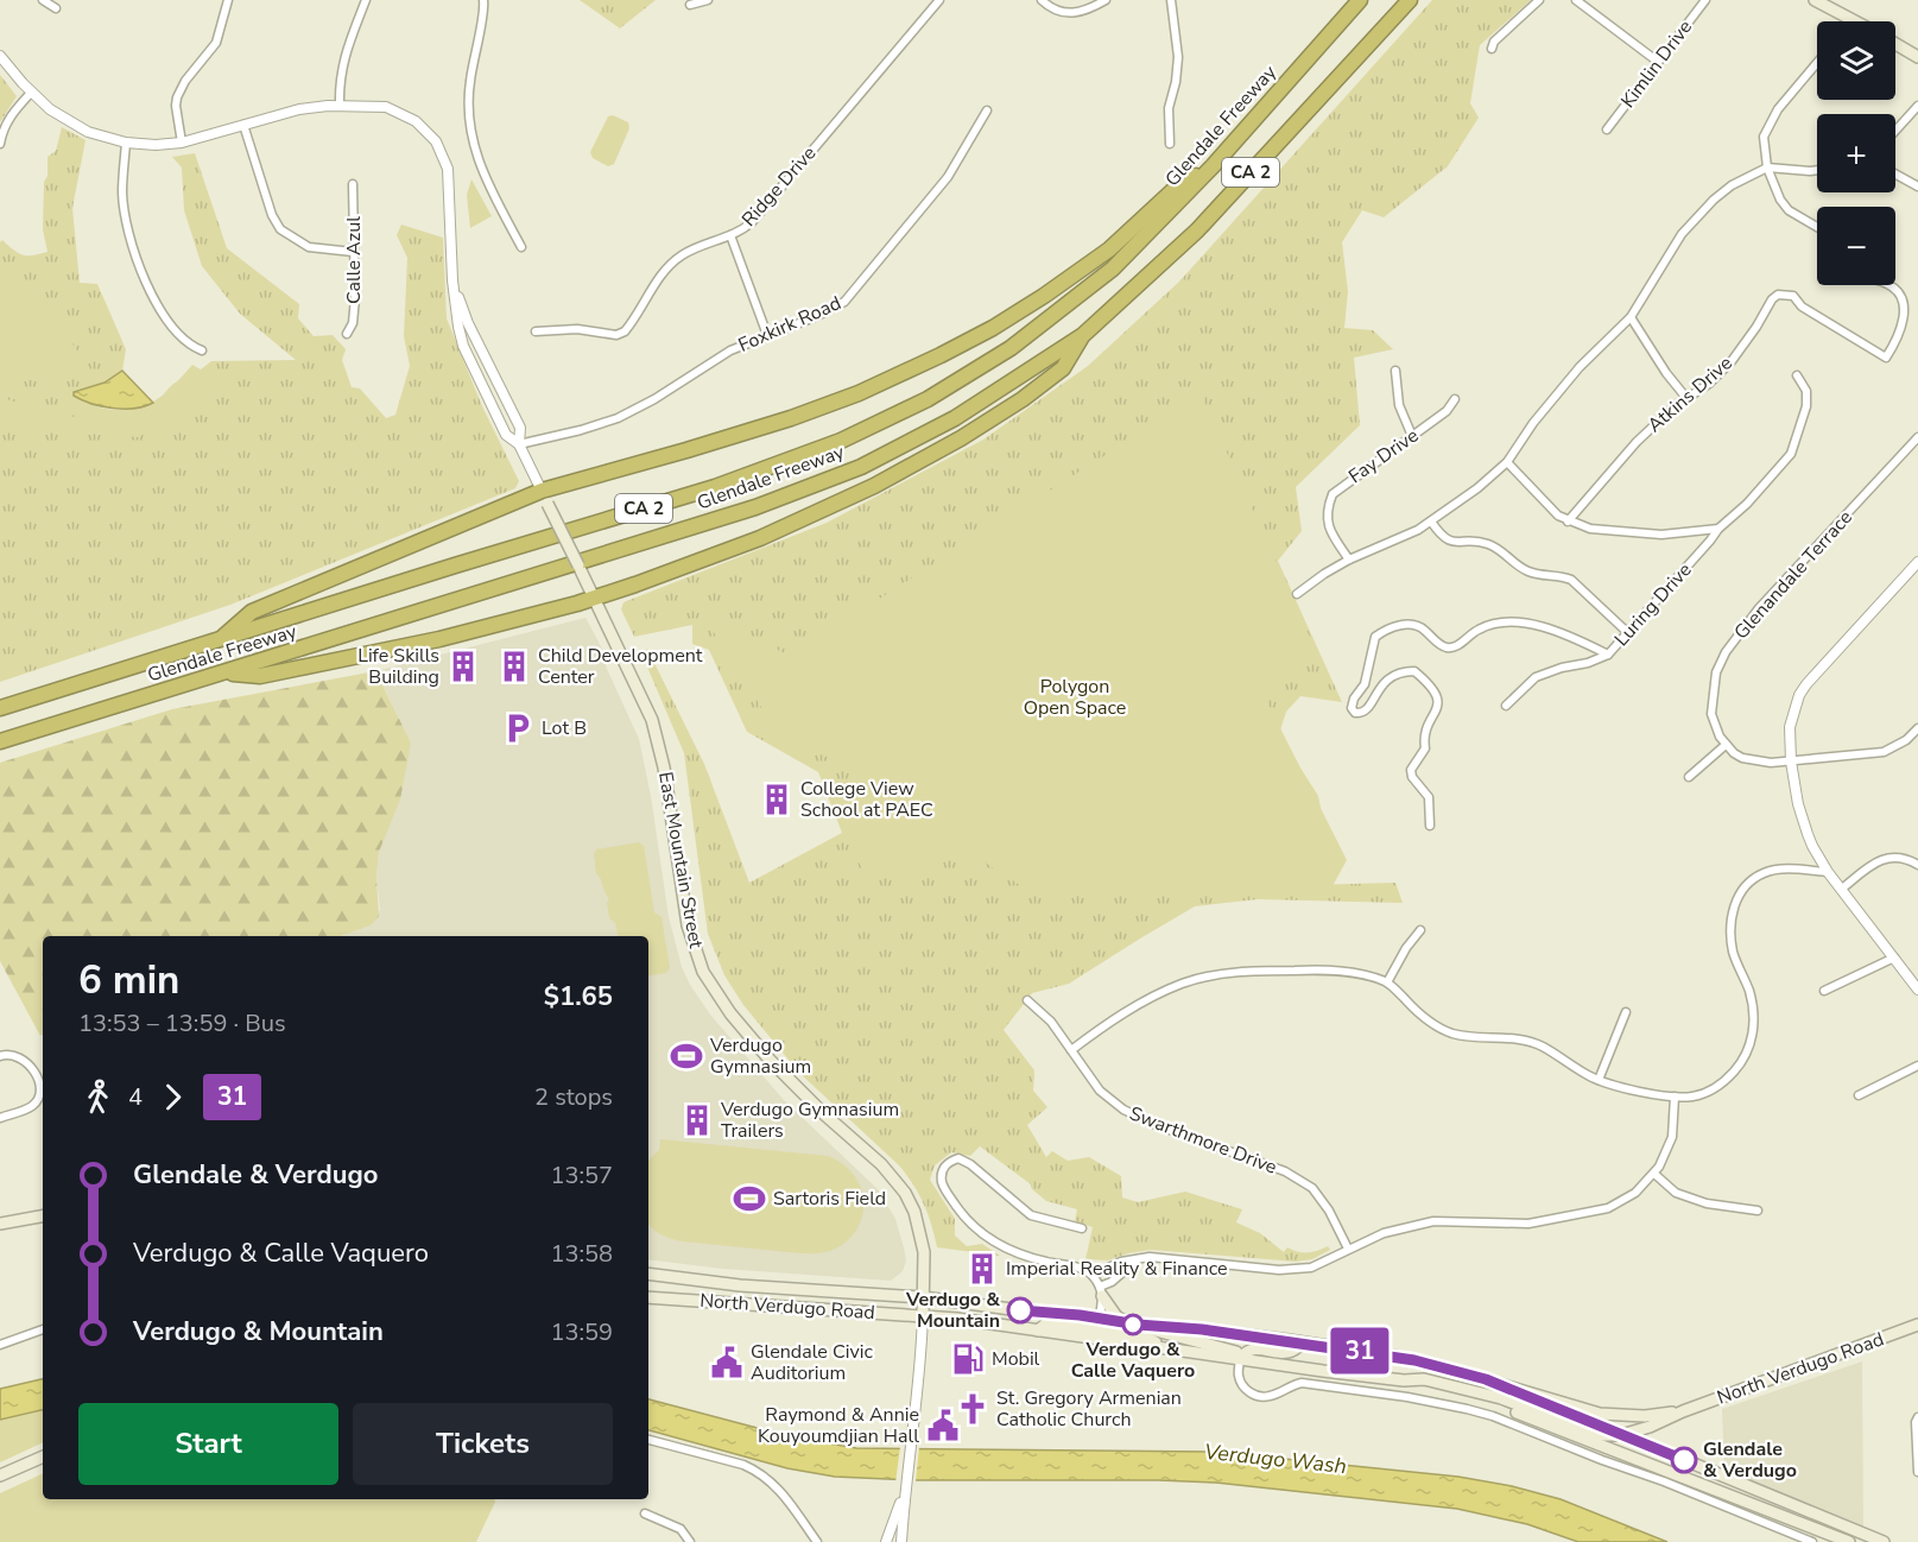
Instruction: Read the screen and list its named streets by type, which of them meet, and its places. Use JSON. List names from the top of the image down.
{
  "streets": {
    "highway": ["Glendale Freeway", "CA 2"],
    "main road": ["East Mountain Street", "North Verdugo Road"],
    "street": [
      "Kimlin Drive",
      "Ridge Drive",
      "Calle Azul",
      "Foxkirk Road",
      "Atkins Drive",
      "Fay Drive",
      "Glenandale Terrace",
      "Luring Drive",
      "Swarthmore Drive"
    ]
  },
  "crossings": [
    ["East Mountain Street", "North Verdugo Road"]
  ],
  "water": ["Verdugo Wash"],
  "parks": ["Polygon Open Space"],
  "places": {
    "building": [
      "Life Skills Building",
      "Child Development Center",
      "College View School at PAEC",
      "Verdugo Gymnasium Trailers",
      "Imperial Reality & Finance"
    ],
    "parking": ["Lot B"],
    "sports": ["Verdugo Gymnasium", "Sartoris Field"],
    "other": ["Verdugo & Mountain", "Verdugo & Calle Vaquero", "Glendale & Verdugo"],
    "fuel station": ["Mobil"],
    "public building": ["Glendale Civic Auditorium", "Raymond & Annie Kouyoumdjian Hall"],
    "church": ["St. Gregory Armenian Catholic Church"]
  },
  "lines": ["bus line 31"],
  "page": {
    "on_map": "31",
    "map_buttons": ["+", "−"],
    "heading": ["6 min", "13:53 – 13:59 · Bus", "$1.65"],
    "legs": ["4", "31", "2 stops"],
    "list": [
      {
        "name": "Glendale & Verdugo",
        "value": "13:57"
      },
      {
        "name": "Verdugo & Calle Vaquero",
        "value": "13:58"
      },
      {
        "name": "Verdugo & Mountain",
        "value": "13:59"
      }
    ],
    "buttons": ["Start", "Tickets"]
  }
}
